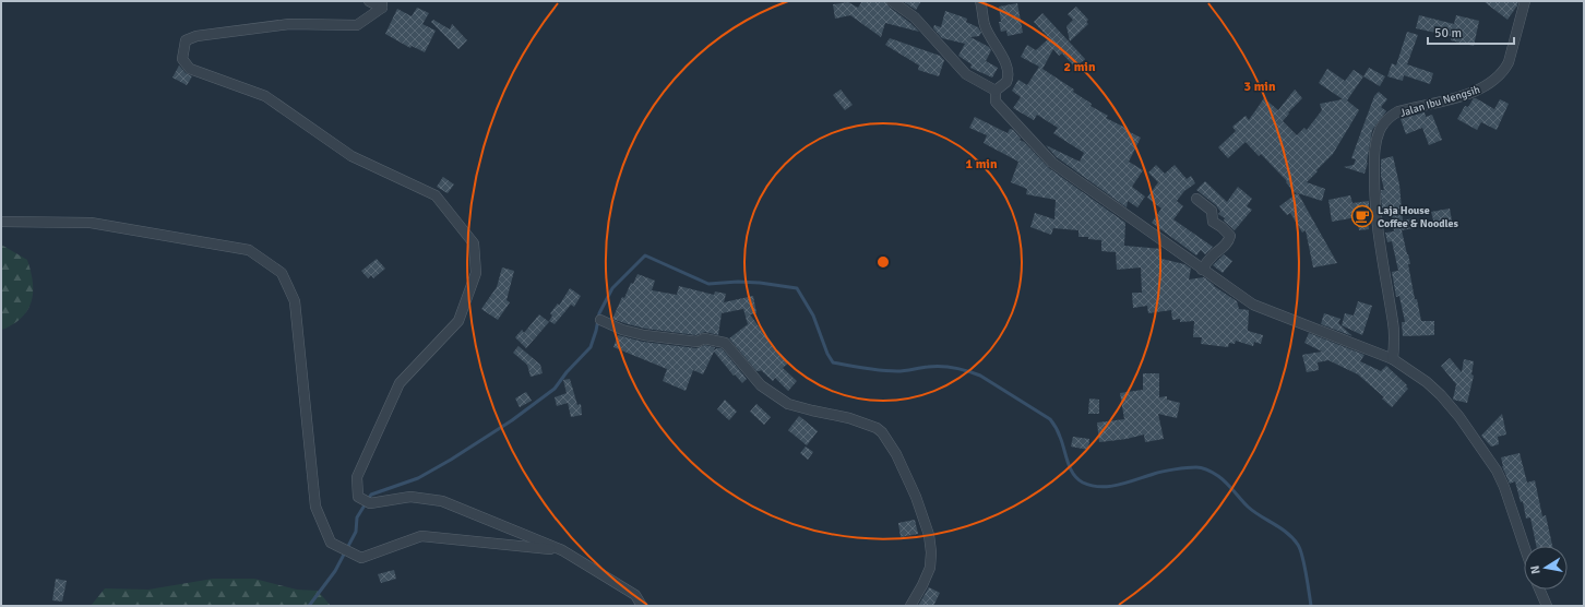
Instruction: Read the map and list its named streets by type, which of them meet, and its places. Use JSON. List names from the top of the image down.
{
  "streets": {
    "street": ["Jalan Ibu Nengsih"]
  },
  "places": {
    "cafe": ["Laja House Coffee & Noodles"]
  },
  "scale_bar": "50 m",
  "north": "left",
  "rings": ["2 min", "3 min", "1 min"]
}
